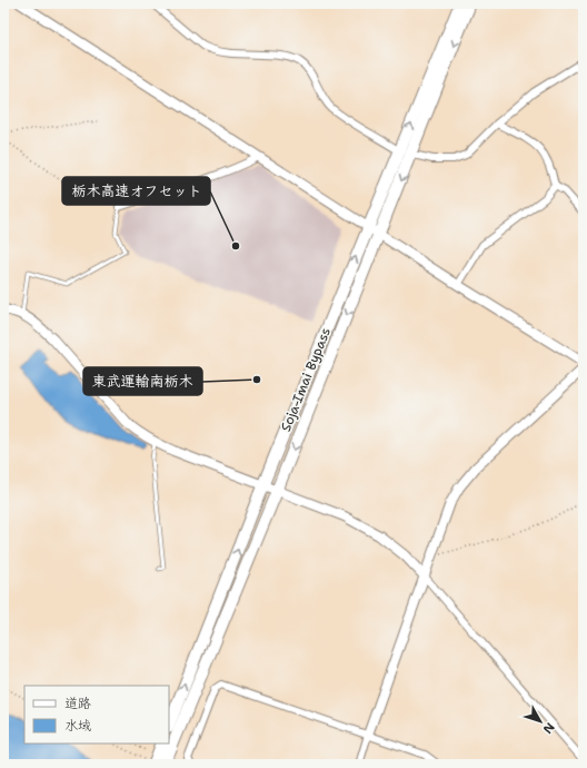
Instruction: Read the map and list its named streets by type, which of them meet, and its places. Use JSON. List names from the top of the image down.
{
  "streets": {
    "main road": ["Soja-Imai Bypass"]
  },
  "places": ["栃木高速オフセット", "東武運輸南栃木"],
  "legend": ["道路", "水域"],
  "north": "bottom right"
}
